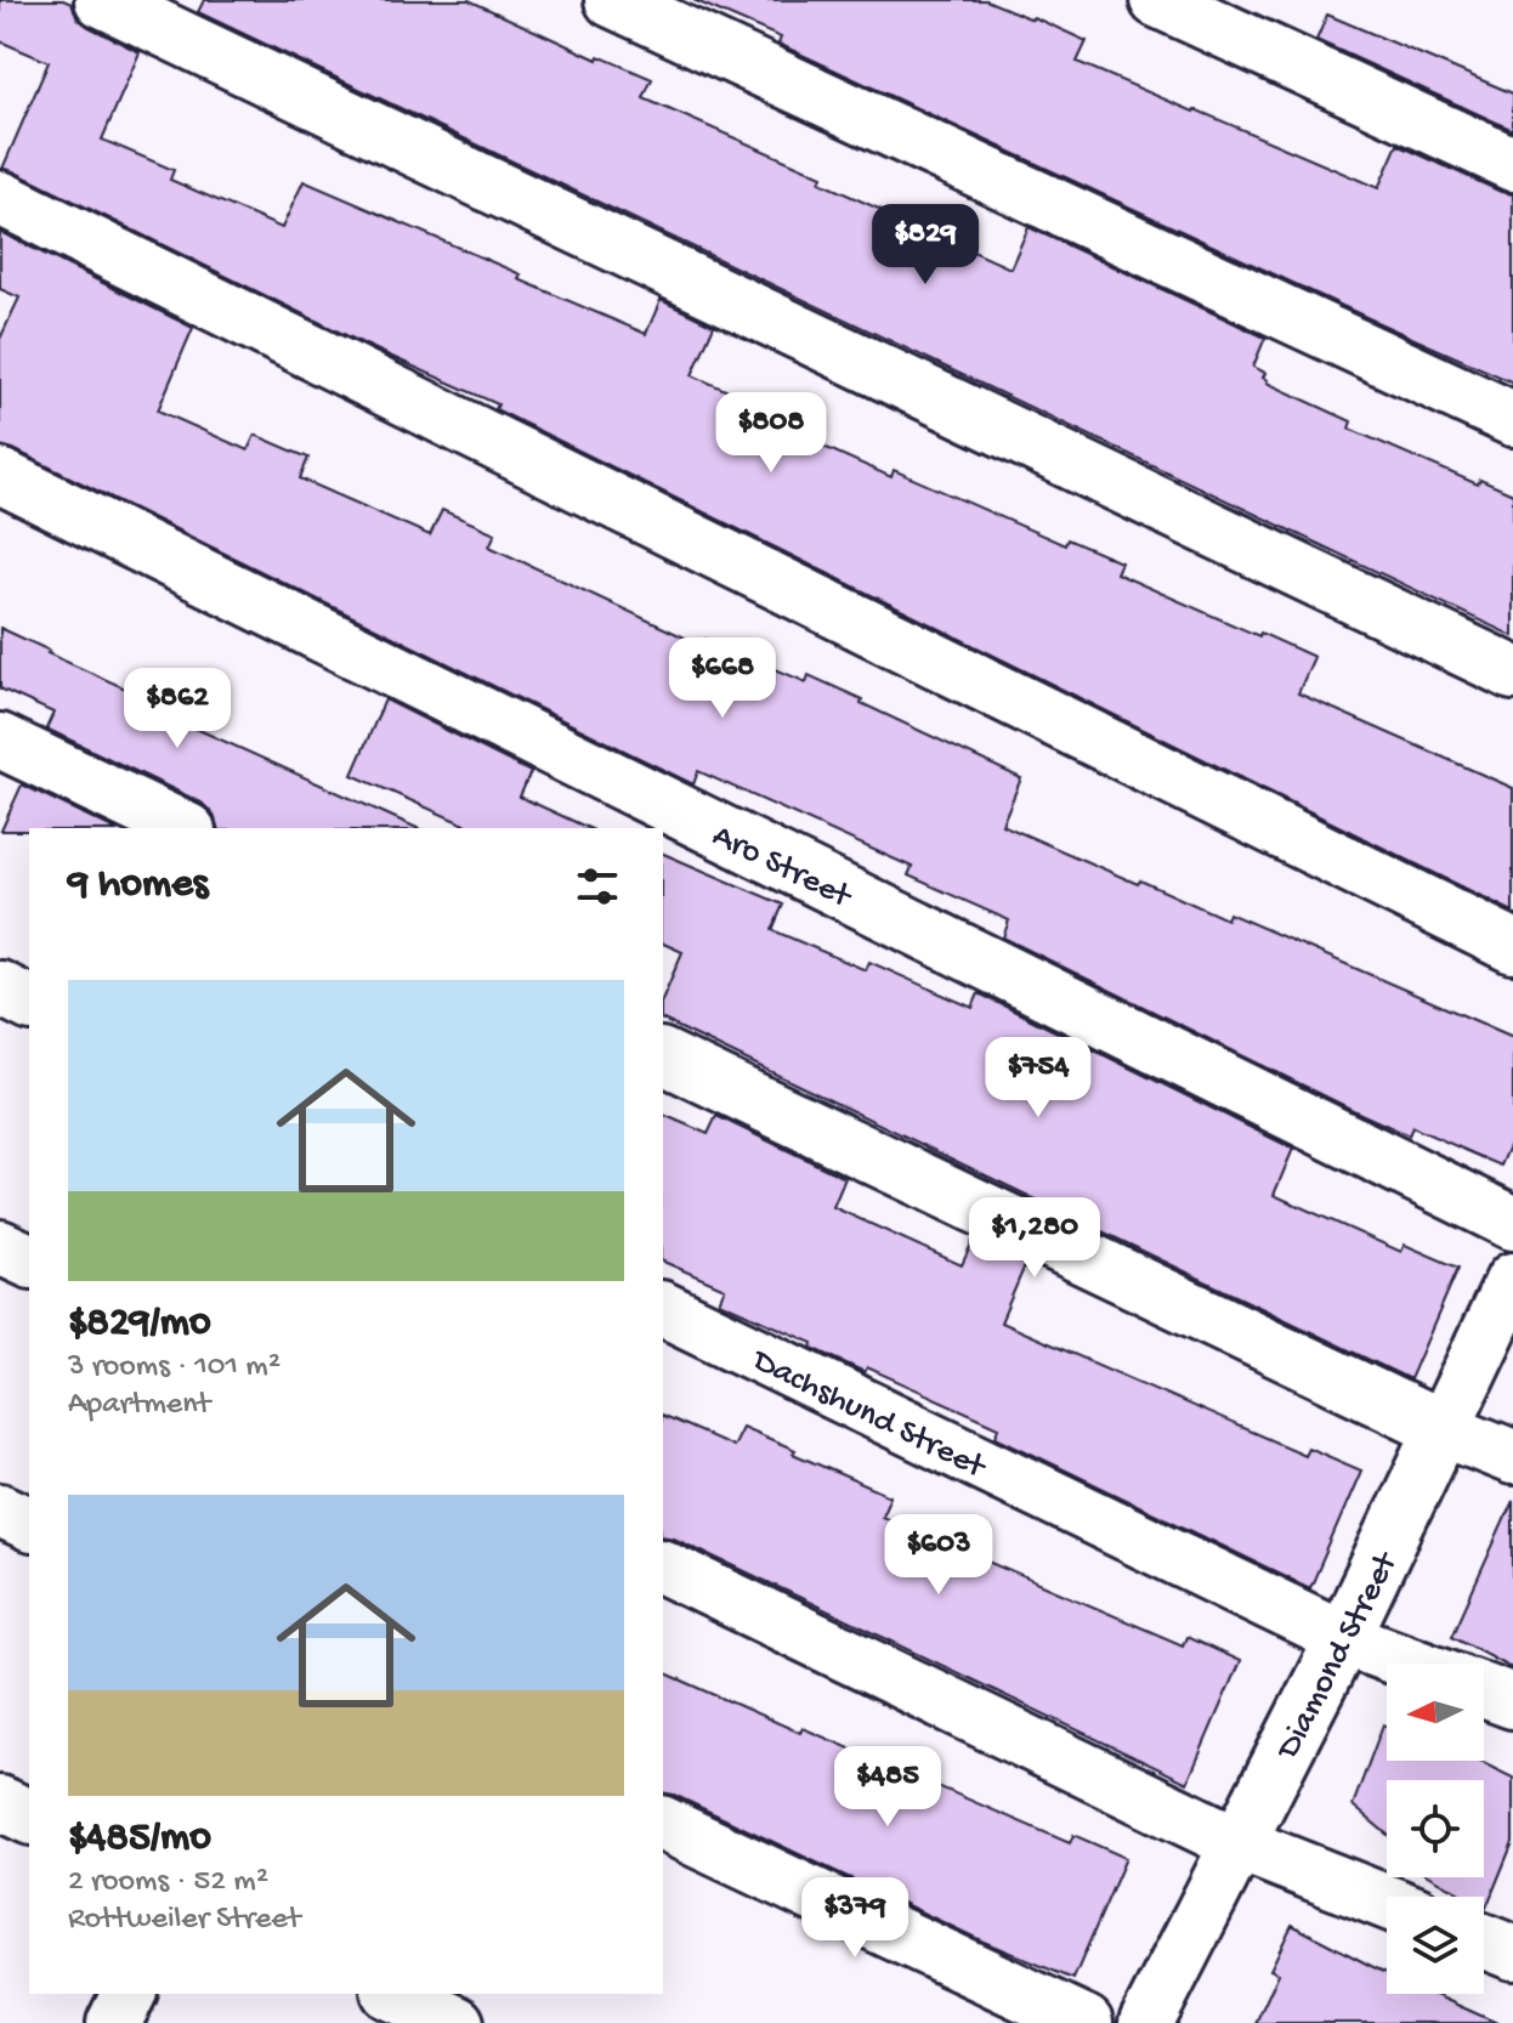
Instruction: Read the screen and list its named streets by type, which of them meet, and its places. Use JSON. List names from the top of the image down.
{
  "streets": {
    "street": ["Aro Street", "Dachshund Street", "Diamond Street"]
  },
  "crossings": [
    ["Dachshund Street", "Diamond Street"]
  ],
  "north": "left",
  "page": {
    "price": [
      "$829",
      "$808",
      "$668",
      "$862",
      "$754",
      "$1,280",
      "$603",
      "$485",
      "$379"
    ],
    "heading": "9 homes",
    "list": [
      {
        "name": "$829/mo",
        "note": "3 rooms · 101 m² · Apartment"
      },
      {
        "name": "$485/mo",
        "note": "2 rooms · 52 m² · Rottweiler Street"
      }
    ]
  }
}
